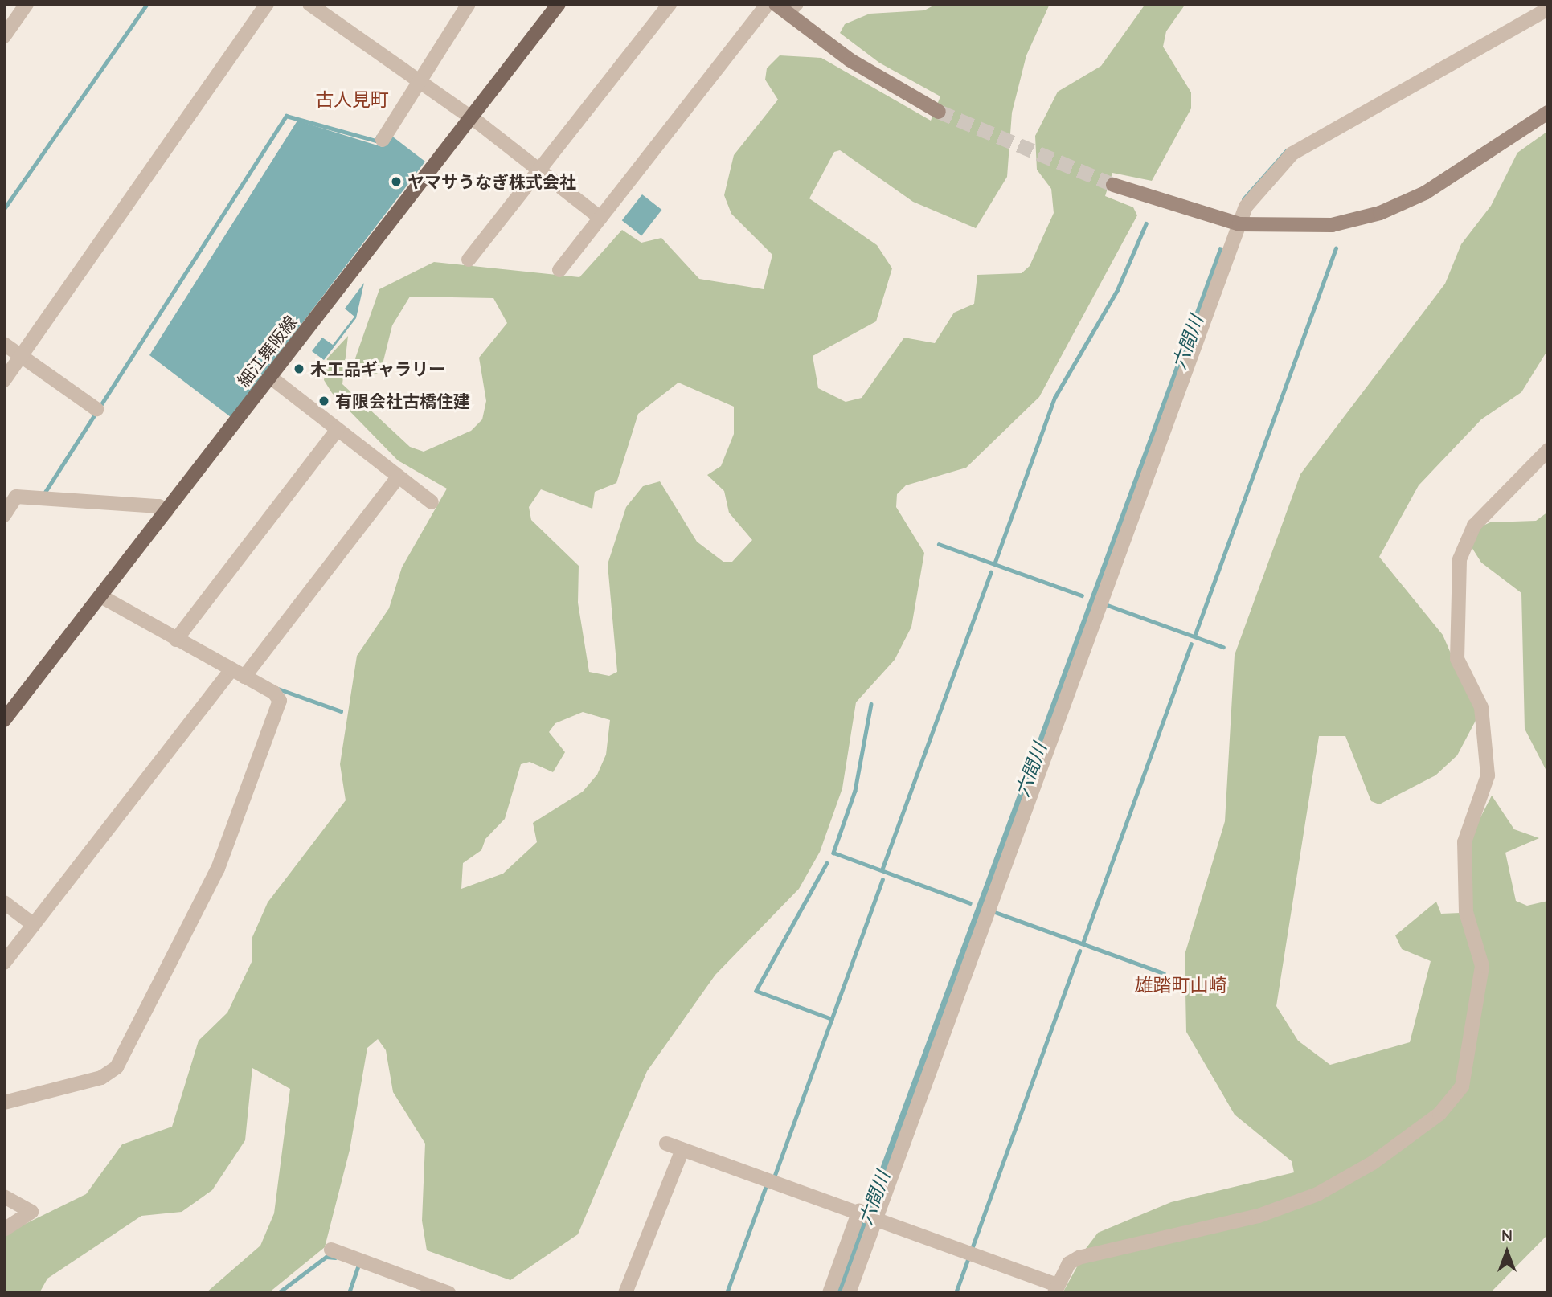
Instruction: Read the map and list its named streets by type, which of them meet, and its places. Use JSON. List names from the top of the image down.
{
  "streets": {
    "main road": ["細江舞阪線"]
  },
  "districts": ["古人見町", "雄踏町山崎"],
  "water": ["六間川"],
  "places": ["ヤマサうなぎ株式会社", "木工品ギャラリー", "有限会社古橋住建"],
  "north": "top"
}
